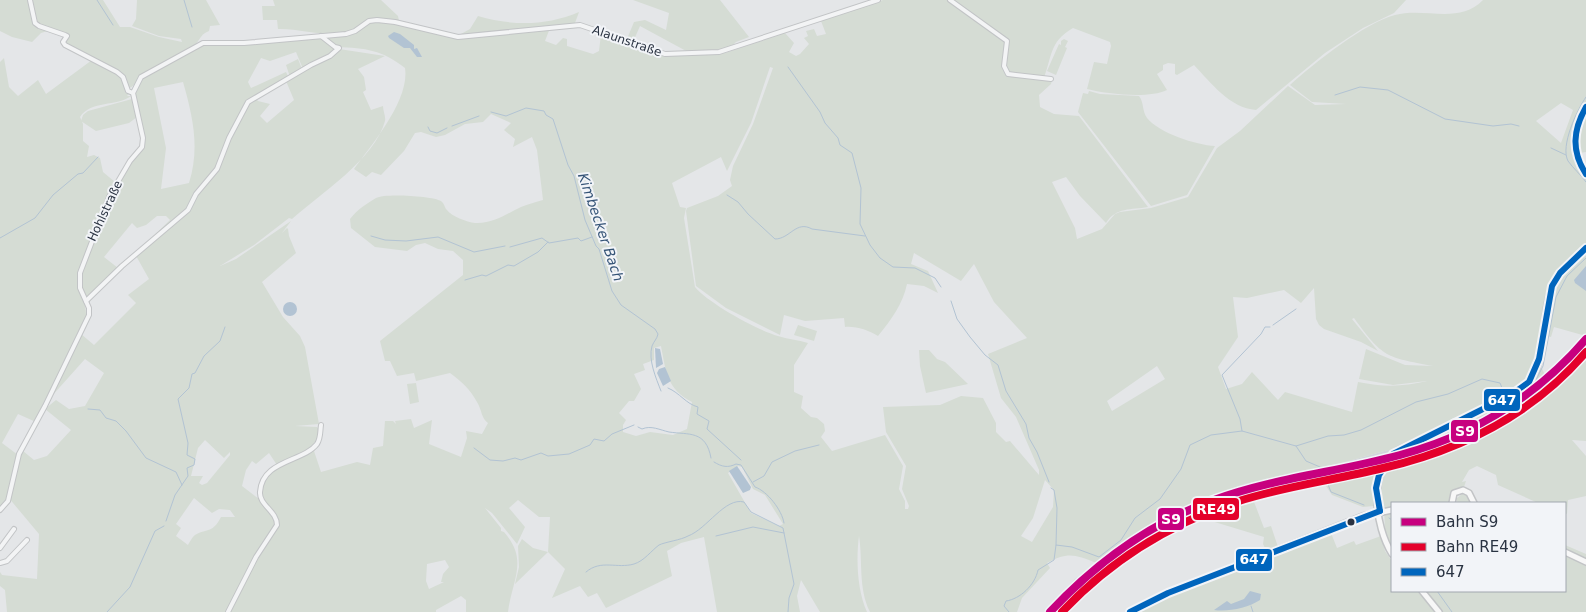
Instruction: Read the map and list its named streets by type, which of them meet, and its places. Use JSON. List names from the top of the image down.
{
  "streets": {
    "street": ["Alaunstraße", "Hohlstraße"]
  },
  "water": ["Kimbecker Bach"],
  "lines": ["transit line 647", "rail line S9", "rail line RE49"],
  "legend": ["Bahn S9", "Bahn RE49", "647"]
}
